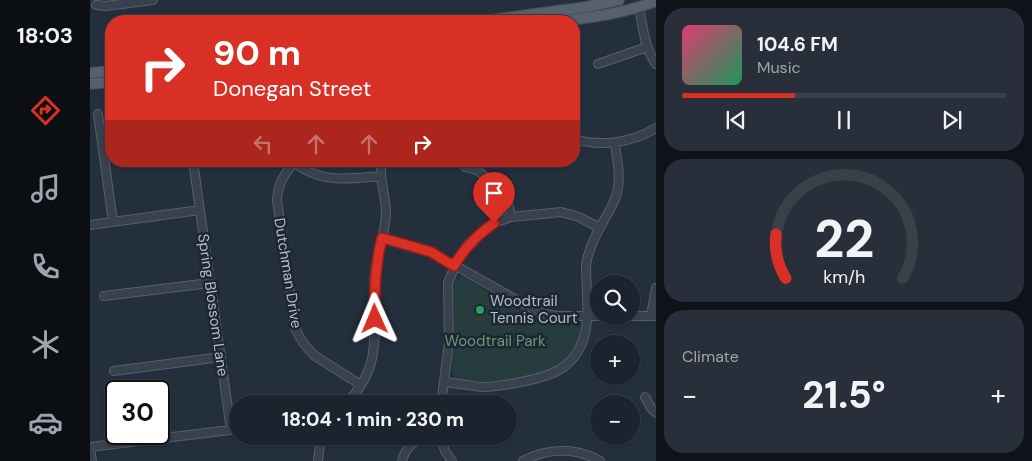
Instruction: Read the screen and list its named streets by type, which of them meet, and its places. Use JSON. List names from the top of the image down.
{
  "streets": {
    "street": ["Dutchman Drive", "Spring Blossom Lane"]
  },
  "parks": ["Woodtrail Park"],
  "places": ["Woodtrail Tennis Court"],
  "page": {
    "tabs": "18:03",
    "turn": ["90 m", "Donegan Street"],
    "song": ["104.6 FM", "Music"],
    "map_buttons": ["+", "−"],
    "tile": "Climate",
    "heat": ["−", "21.5°", "+"],
    "limit": "30",
    "trip": "18:04 · 1 min · 230 m",
    "gauge": ["22", "km/h"]
  }
}
